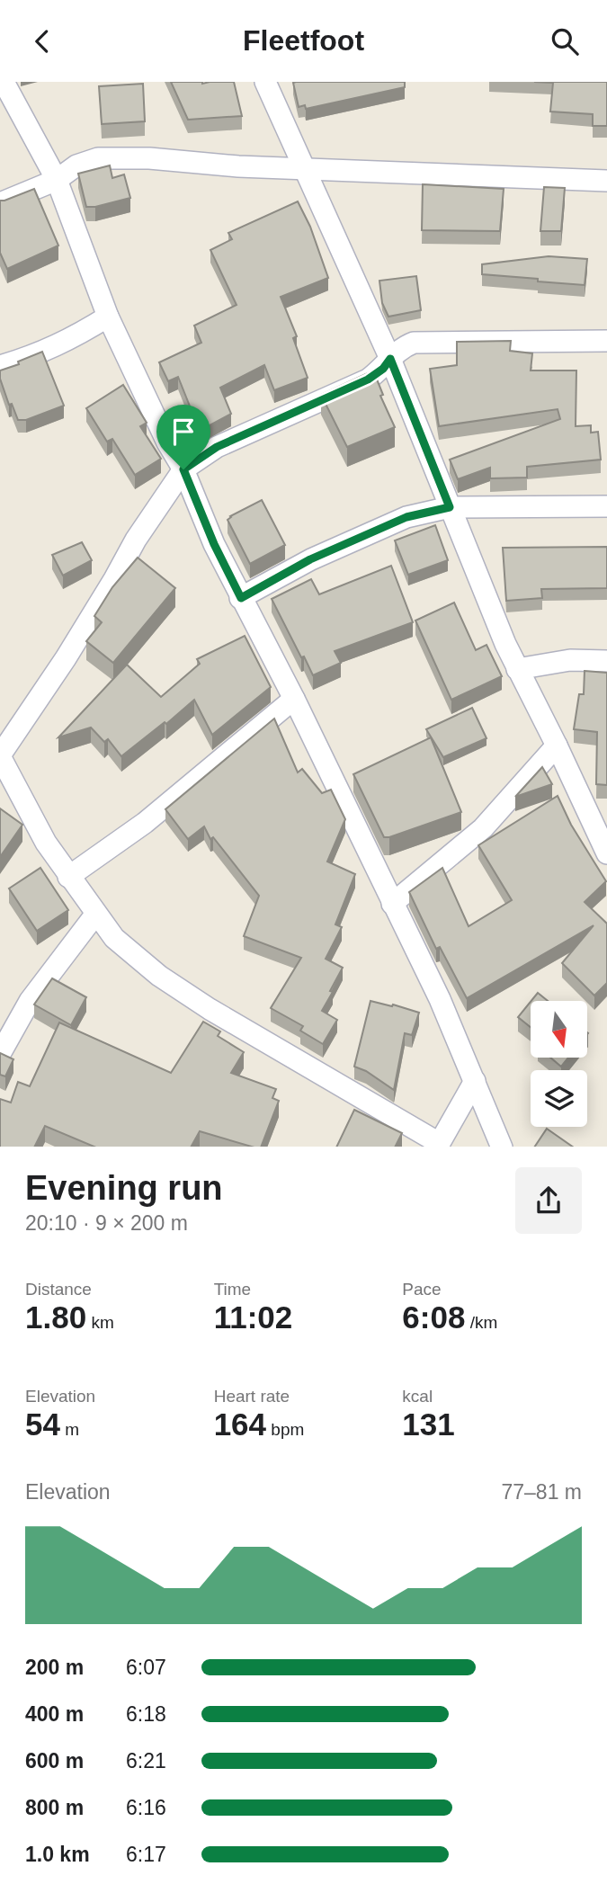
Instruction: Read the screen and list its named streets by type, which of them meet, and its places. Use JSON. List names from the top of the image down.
{
  "north": "bottom",
  "page": {
    "header": "Fleetfoot",
    "heading": ["Evening run", "20:10 · 9 × 200 m"],
    "stats": [
      ["Distance", "1.80 km"],
      ["Time", "11:02"],
      ["Pace", "6:08 /km"],
      ["Elevation", "54 m"],
      ["Heart rate", "164 bpm"],
      ["kcal", "131"]
    ],
    "chart": ["Elevation", "77–81 m"],
    "list": [
      {
        "name": "200 m",
        "note": "6:07"
      },
      {
        "name": "400 m",
        "note": "6:18"
      },
      {
        "name": "600 m",
        "note": "6:21"
      },
      {
        "name": "800 m",
        "note": "6:16"
      },
      {
        "name": "1.0 km",
        "note": "6:17"
      }
    ]
  }
}
